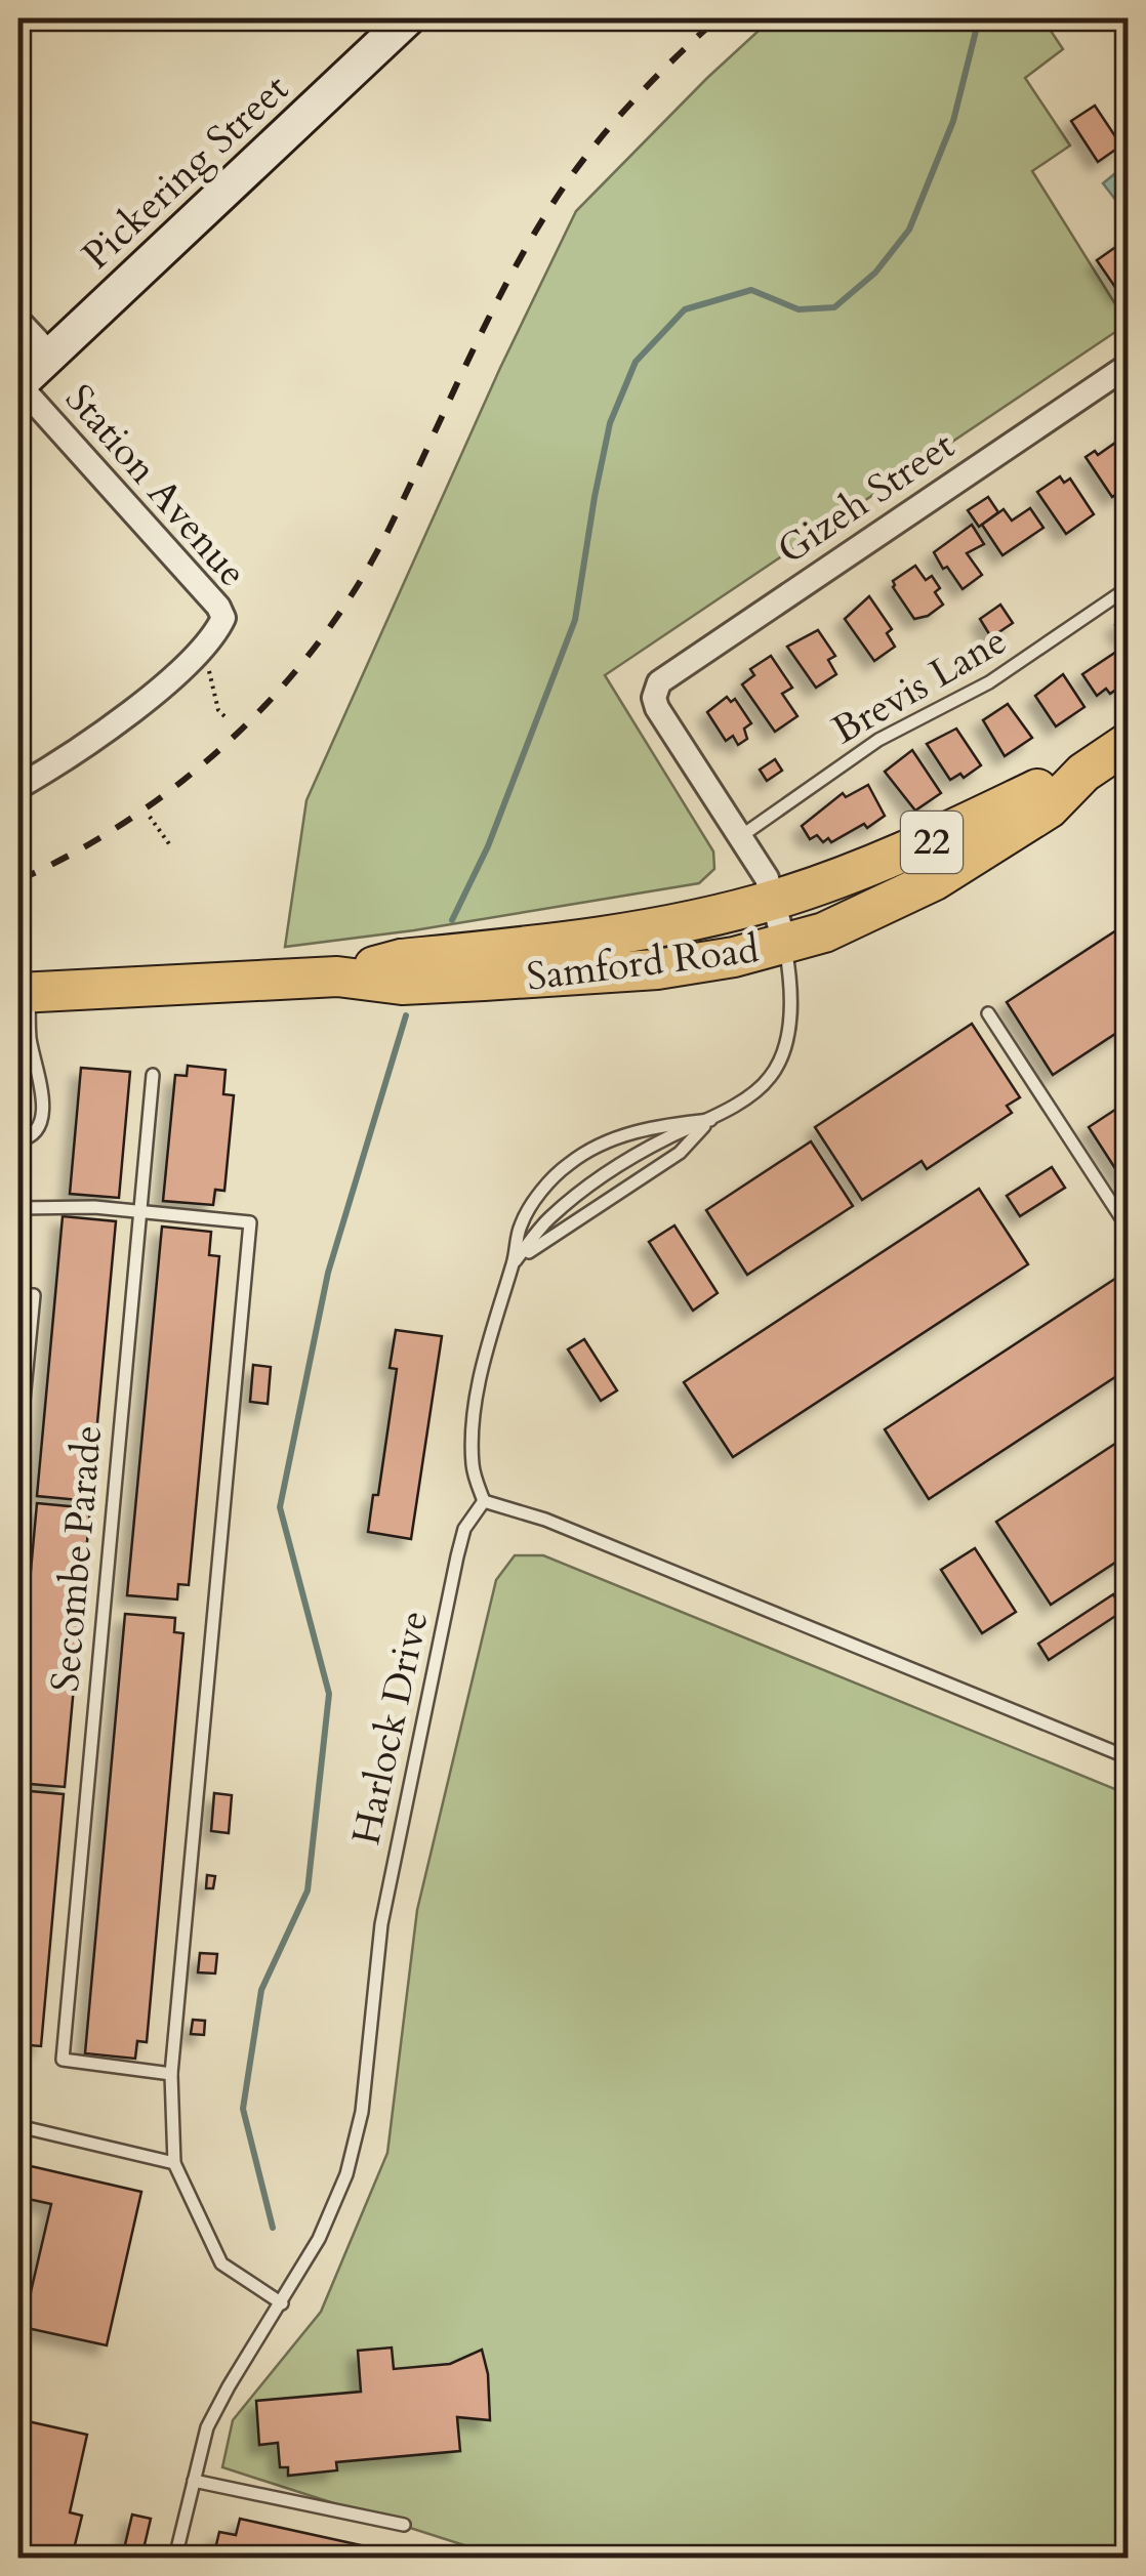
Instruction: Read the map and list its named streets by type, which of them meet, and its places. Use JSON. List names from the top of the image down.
{
  "streets": {
    "main road": ["Pickering Street", "22", "Samford Road"],
    "street": ["Station Avenue", "Gizeh Street"],
    "lane": ["Brevis Lane", "Secombe Parade", "Harlock Drive"]
  },
  "crossings": [
    ["Pickering Street", "Station Avenue"],
    ["Gizeh Street", "Brevis Lane"]
  ]
}
